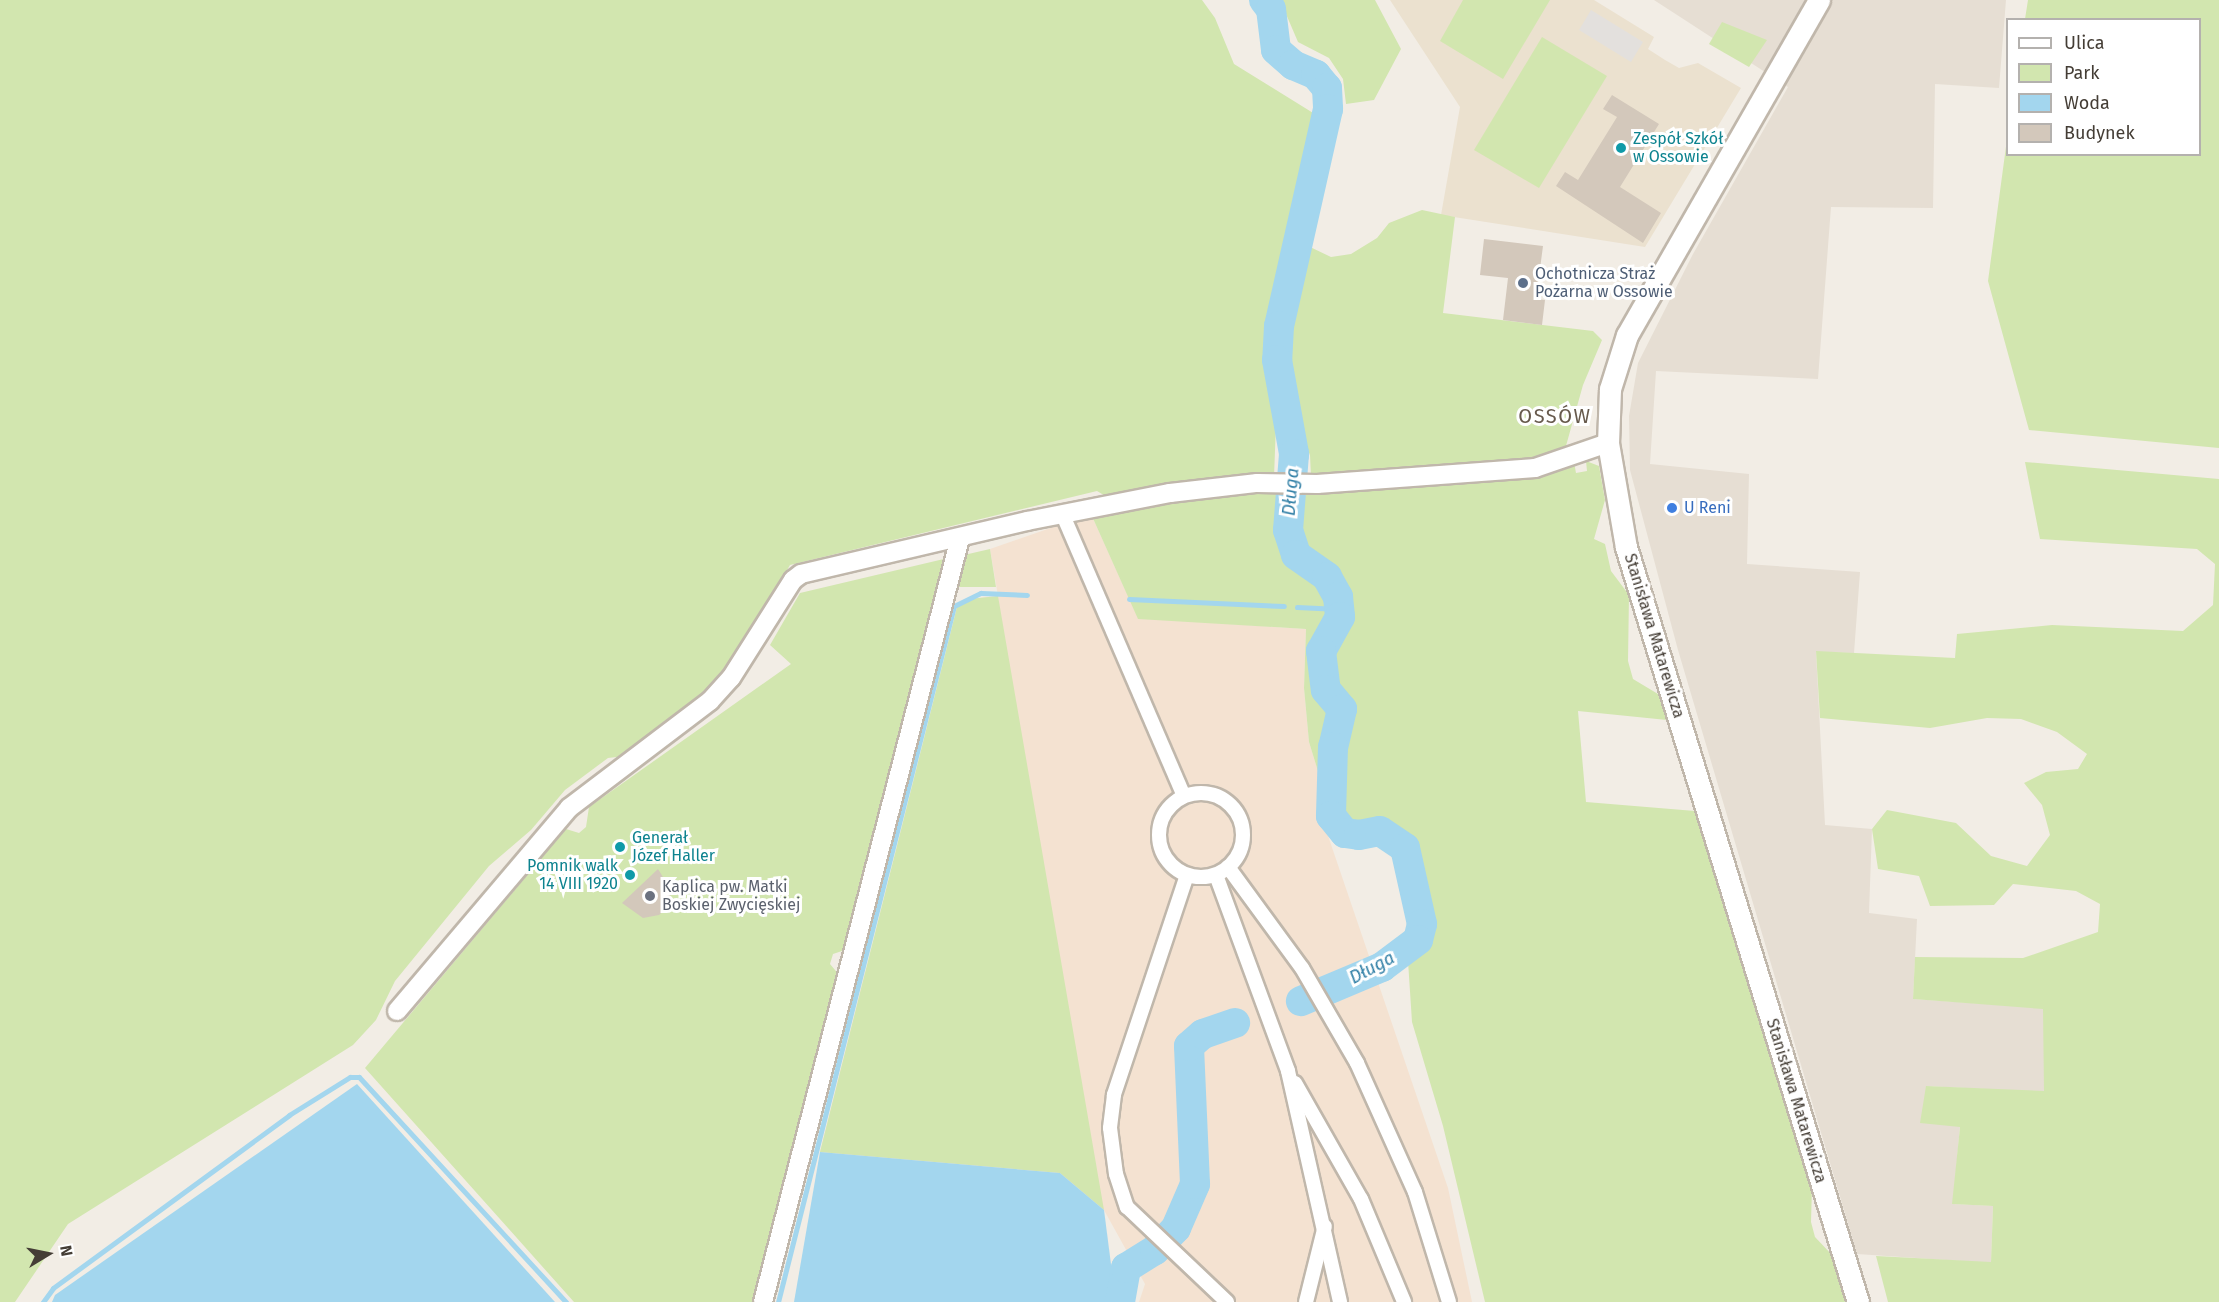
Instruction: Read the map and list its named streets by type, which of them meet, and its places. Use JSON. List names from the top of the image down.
{
  "streets": {
    "street": ["Stanisława Matarewicza"]
  },
  "districts": ["OSSÓW"],
  "water": ["Długa"],
  "places": [
    "Zespół Szkół w Ossowie",
    "Ochotnicza Straż Pożarna w Ossowie",
    "U Reni",
    "Generał Józef Haller",
    "Pomnik walk 14 VIII 1920",
    "Kaplica pw. Matki Boskiej Zwycięskiej"
  ],
  "legend": [
    "Ulica",
    "Park",
    "Woda",
    "Budynek"
  ],
  "north": "right"
}
